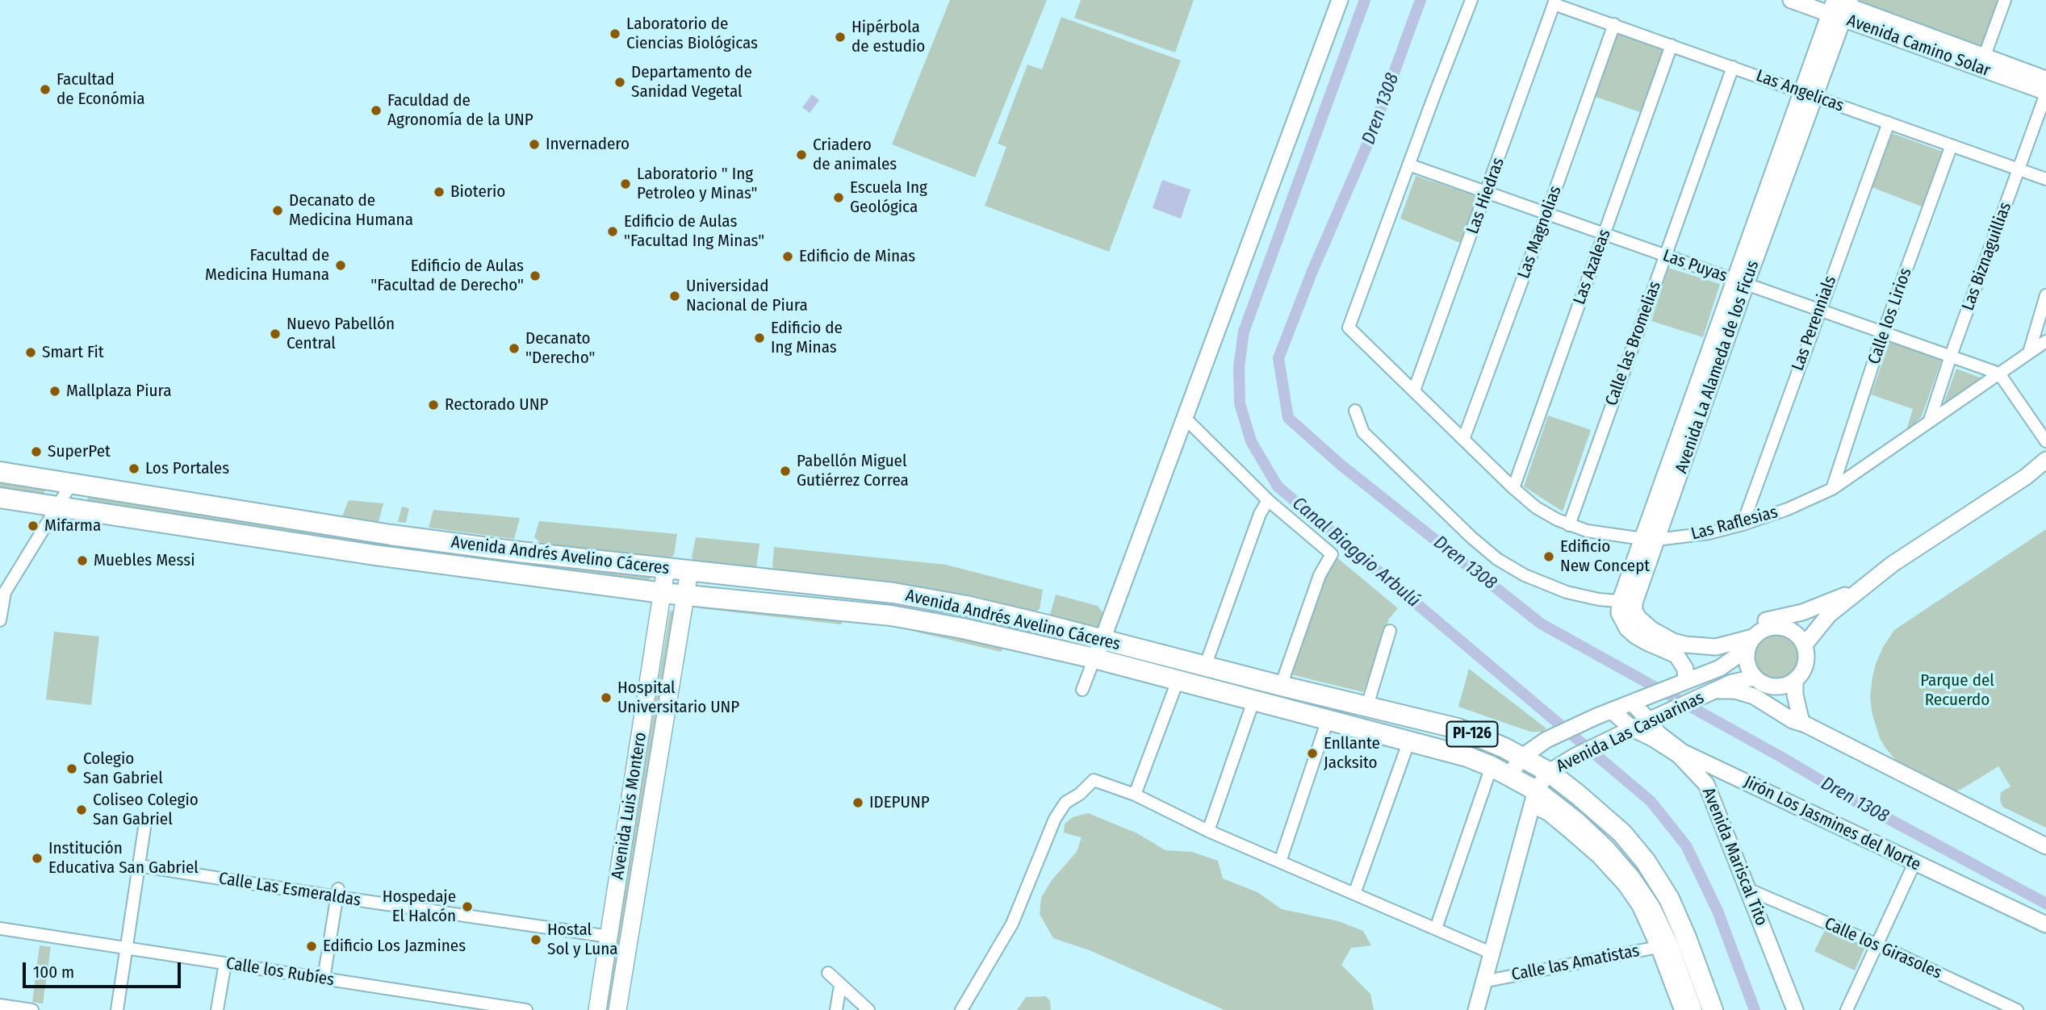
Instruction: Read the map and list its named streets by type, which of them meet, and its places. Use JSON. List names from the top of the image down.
{
  "streets": {
    "highway": ["Avenida Andrés Avelino Cáceres", "PI-126"],
    "main road": ["Avenida Luis Montero"],
    "street": [
      "Avenida Camino Solar",
      "Las Angelicas",
      "Las Hiedras",
      "Las Magnolias",
      "Las Biznaguillias",
      "Las Puyas",
      "Las Azaleas",
      "Calle los Lirios",
      "Las Perennials",
      "Calle las Bromelias",
      "Avenida La Alameda de los Ficus",
      "Las Raflesias",
      "Avenida Las Casuarinas",
      "Jirón Los Jasmines del Norte",
      "Avenida Mariscal Tito",
      "Calle Las Esmeraldas",
      "Calle los Girasoles",
      "Calle las Amatistas",
      "Calle los Rubíes"
    ]
  },
  "crossings": [
    ["Avenida Camino Solar", "Las Biznaguillias"],
    ["Avenida Camino Solar", "Avenida La Alameda de los Ficus"],
    ["Las Angelicas", "Las Hiedras"],
    ["Las Angelicas", "Las Magnolias"],
    ["Las Angelicas", "Las Biznaguillias"],
    ["Las Angelicas", "Las Azaleas"],
    ["Las Angelicas", "Calle los Lirios"],
    ["Las Angelicas", "Las Perennials"],
    ["Las Angelicas", "Calle las Bromelias"],
    ["Las Angelicas", "Avenida La Alameda de los Ficus"],
    ["Las Hiedras", "Las Puyas"],
    ["Las Hiedras", "Las Raflesias"],
    ["Las Magnolias", "Las Puyas"],
    ["Las Magnolias", "Las Raflesias"],
    ["Las Biznaguillias", "Las Puyas"],
    ["Las Biznaguillias", "Las Raflesias"],
    ["Las Puyas", "Las Azaleas"],
    ["Las Puyas", "Calle los Lirios"],
    ["Las Puyas", "Las Perennials"],
    ["Las Puyas", "Calle las Bromelias"],
    ["Las Puyas", "Avenida La Alameda de los Ficus"],
    ["Las Puyas", "Las Raflesias"],
    ["Las Azaleas", "Las Raflesias"],
    ["Calle los Lirios", "Las Raflesias"],
    ["Las Perennials", "Las Raflesias"],
    ["Calle las Bromelias", "Las Raflesias"],
    ["Avenida La Alameda de los Ficus", "Las Raflesias"],
    ["Avenida Andrés Avelino Cáceres", "Avenida Las Casuarinas"],
    ["Avenida Andrés Avelino Cáceres", "Avenida Luis Montero"],
    ["Avenida Andrés Avelino Cáceres", "Calle las Amatistas"],
    ["Avenida Las Casuarinas", "Jirón Los Jasmines del Norte"],
    ["Avenida Las Casuarinas", "Avenida Mariscal Tito"],
    ["Avenida Las Casuarinas", "Calle las Amatistas"],
    ["Avenida Luis Montero", "Calle Las Esmeraldas"],
    ["Avenida Mariscal Tito", "Calle los Girasoles"]
  ],
  "water": ["Dren 1308", "Canal Biaggio Arbulú"],
  "parks": ["Parque del Recuerdo"],
  "places": [
    "Laboratorio de Ciencias Biológicas",
    "Hipérbola de estudio",
    "Departamento de Sanidad Vegetal",
    "Facultad de Económia",
    "Faculdad de Agronomía de la UNP",
    "Invernadero",
    "Criadero de animales",
    "Laboratorio \" Ing Petroleo y Minas\"",
    "Bioterio",
    "Escuela Ing Geológica",
    "Decanato de Medicina Humana",
    "Edificio de Aulas \"Facultad Ing Minas\"",
    "Edificio de Minas",
    "Facultad de Medicina Humana",
    "Edificio de Aulas \"Facultad de Derecho\"",
    "Universidad Nacional de Piura",
    "Nuevo Pabellón Central",
    "Edificio de Ing Minas",
    "Decanato \"Derecho\"",
    "Smart Fit",
    "Mallplaza Piura",
    "Rectorado UNP",
    "SuperPet",
    "Los Portales",
    "Pabellón Miguel Gutiérrez Correa",
    "Mifarma",
    "Edificio New Concept",
    "Muebles Messi",
    "Hospital Universitario UNP",
    "Enllante Jacksito",
    "Colegio San Gabriel",
    "IDEPUNP",
    "Coliseo Colegio San Gabriel",
    "Institución Educativa San Gabriel",
    "Hospedaje El Halcón",
    "Hostal Sol y Luna",
    "Edificio Los Jazmines"
  ],
  "scale_bar": "100 m"
}
